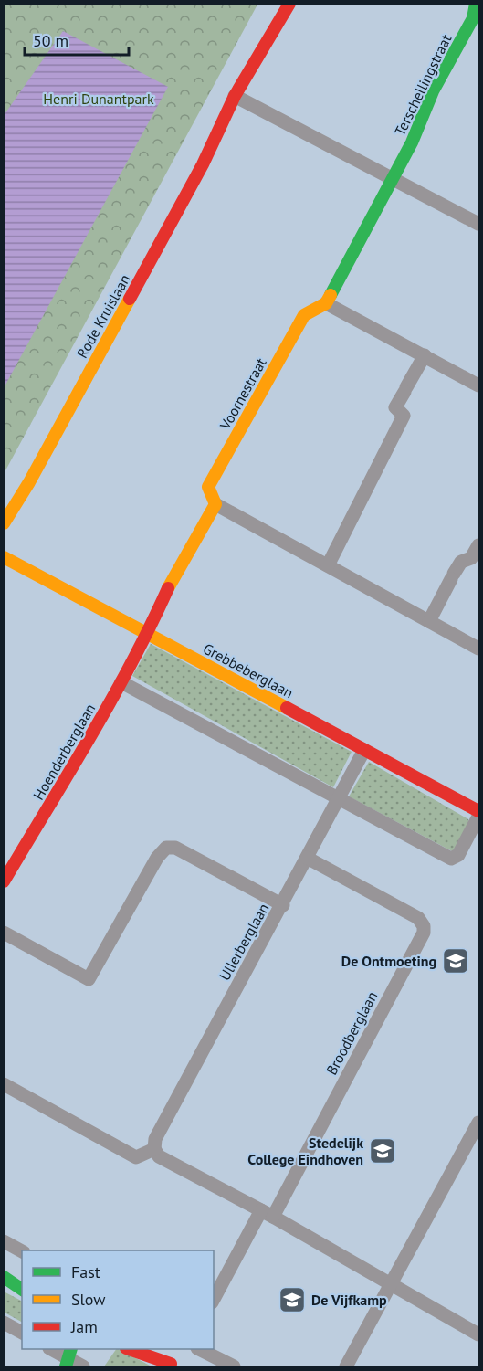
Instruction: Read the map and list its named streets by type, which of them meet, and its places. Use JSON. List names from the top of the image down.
{
  "streets": {
    "street": [
      "Terschellingstraat",
      "Rode Kruislaan",
      "Voornestraat",
      "Grebbeberglaan",
      "Hoenderberglaan",
      "Ullerberglaan",
      "Broodberglaan"
    ]
  },
  "crossings": [
    ["Grebbeberglaan", "Hoenderberglaan"],
    ["Grebbeberglaan", "Ullerberglaan"],
    ["Ullerberglaan", "Broodberglaan"]
  ],
  "parks": ["Henri Dunantpark"],
  "places": {
    "school or university": ["De Ontmoeting", "Stedelijk College Eindhoven", "De Vijfkamp"]
  },
  "legend": ["Fast", "Slow", "Jam"],
  "scale_bar": "50 m"
}
